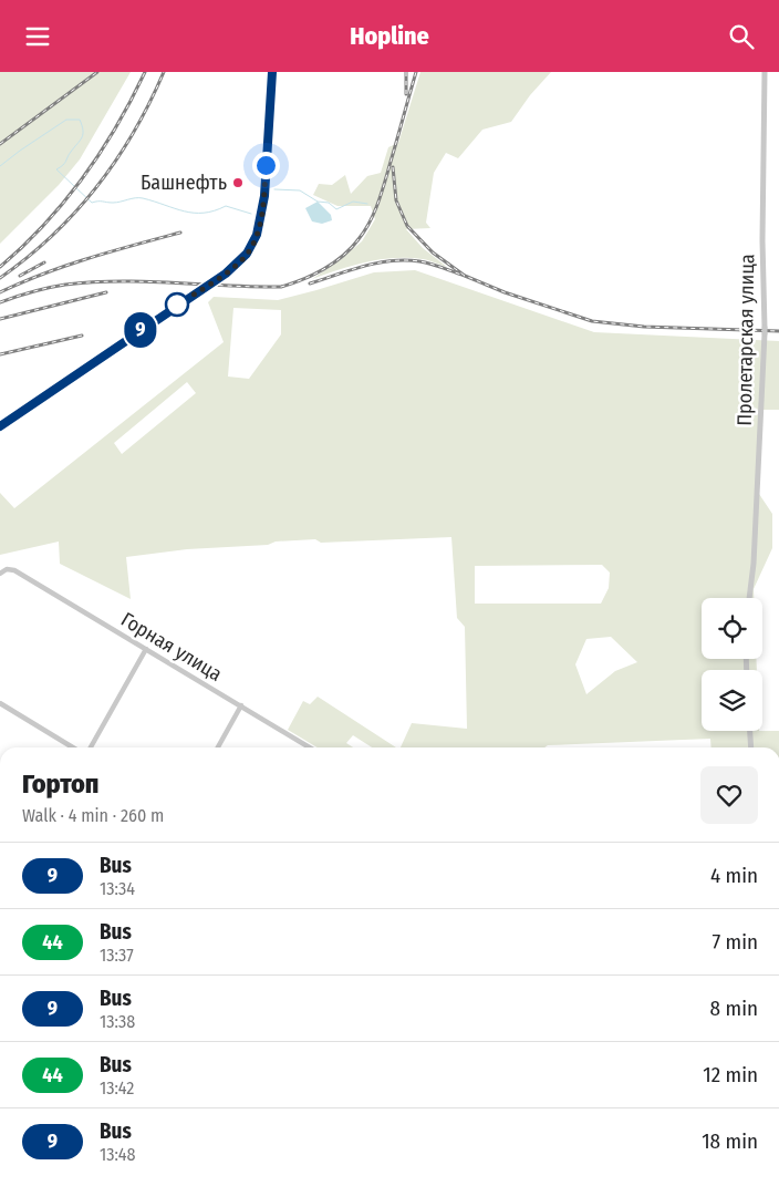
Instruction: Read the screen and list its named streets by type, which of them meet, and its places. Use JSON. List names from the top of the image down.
{
  "streets": {
    "street": ["Пролетарская улица", "Горная улица"]
  },
  "places": ["Башнефть"],
  "lines": ["bus line 9"],
  "page": {
    "header": "Hopline",
    "on_map": "9",
    "heading": ["Гортоп", "Walk · 4 min · 260 m"],
    "list": [
      {
        "mark": "9",
        "name": "Bus",
        "note": "13:34",
        "value": "4 min"
      },
      {
        "mark": "44",
        "name": "Bus",
        "note": "13:37",
        "value": "7 min"
      },
      {
        "mark": "9",
        "name": "Bus",
        "note": "13:38",
        "value": "8 min"
      },
      {
        "mark": "44",
        "name": "Bus",
        "note": "13:42",
        "value": "12 min"
      },
      {
        "mark": "9",
        "name": "Bus",
        "note": "13:48",
        "value": "18 min"
      }
    ]
  }
}
